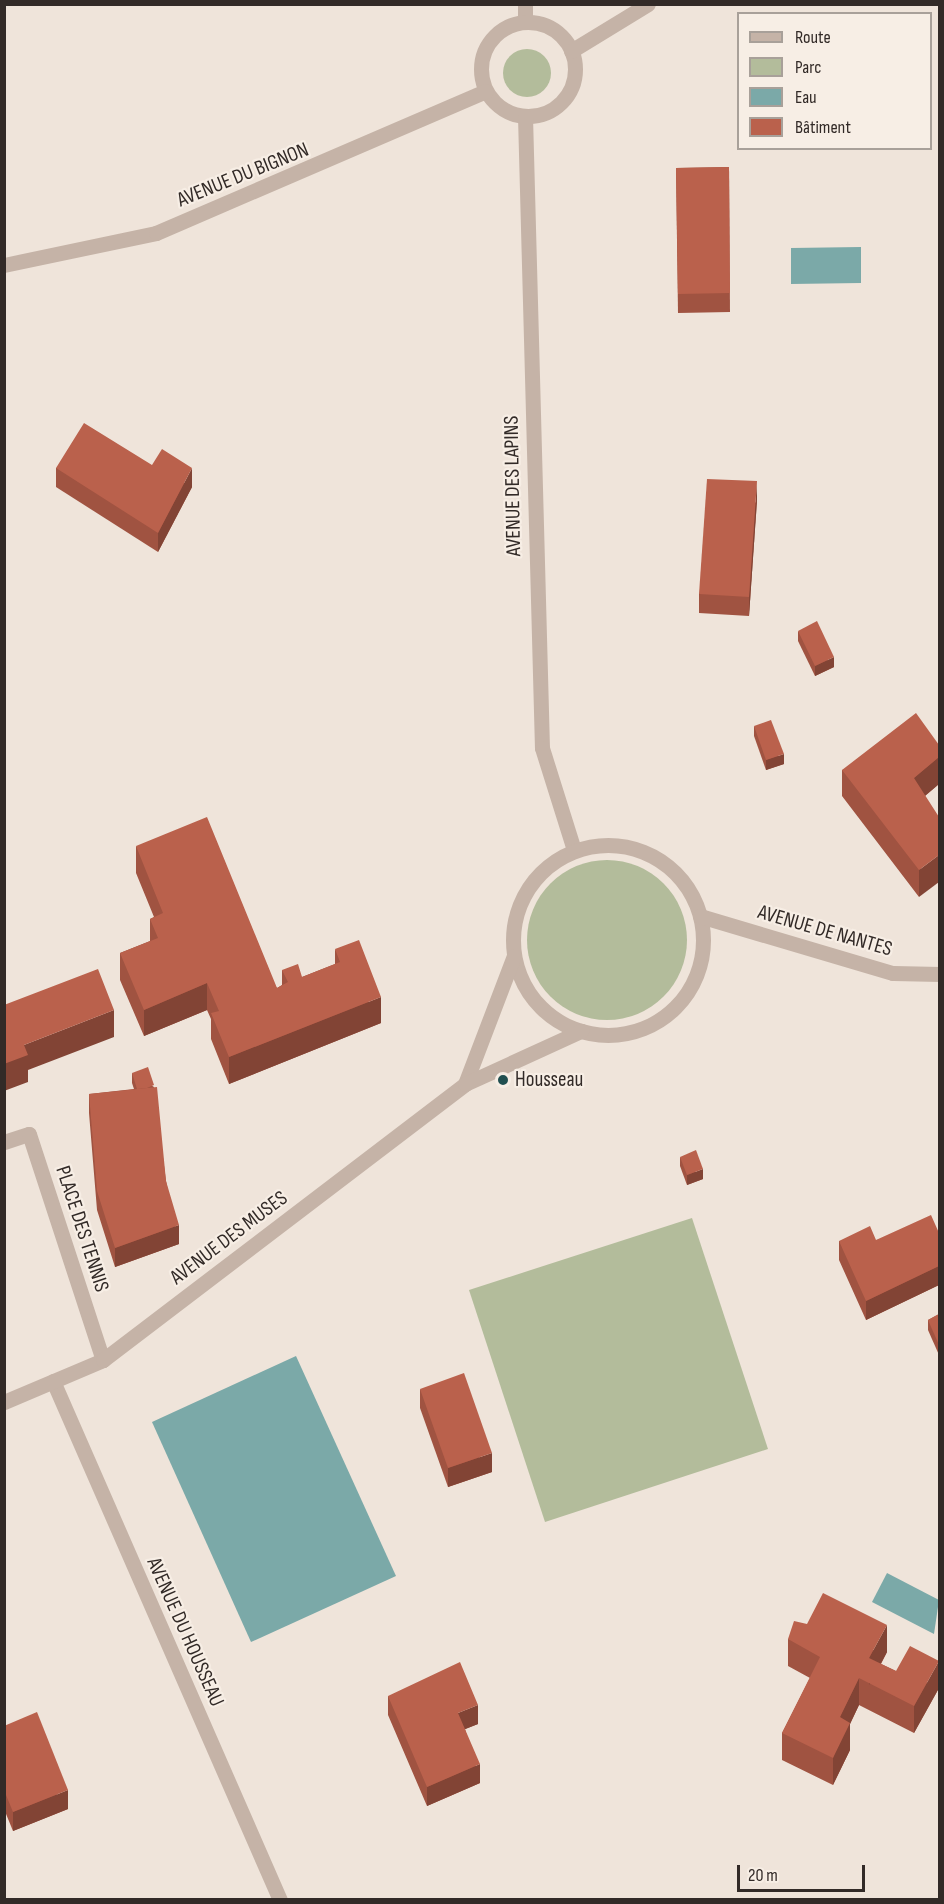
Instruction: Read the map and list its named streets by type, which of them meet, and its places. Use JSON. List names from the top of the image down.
{
  "streets": {
    "street": [
      "AVENUE DU BIGNON",
      "AVENUE DES LAPINS",
      "AVENUE DE NANTES",
      "PLACE DES TENNIS",
      "AVENUE DES MUSES",
      "AVENUE DU HOUSSEAU"
    ]
  },
  "crossings": [
    ["AVENUE DU BIGNON", "AVENUE DES LAPINS"],
    ["AVENUE DES LAPINS", "AVENUE DE NANTES"],
    ["AVENUE DES LAPINS", "AVENUE DES MUSES"],
    ["AVENUE DE NANTES", "AVENUE DES MUSES"],
    ["PLACE DES TENNIS", "AVENUE DES MUSES"],
    ["AVENUE DES MUSES", "AVENUE DU HOUSSEAU"]
  ],
  "places": ["Housseau"],
  "legend": [
    "Route",
    "Parc",
    "Eau",
    "Bâtiment"
  ],
  "scale_bar": "20 m"
}
